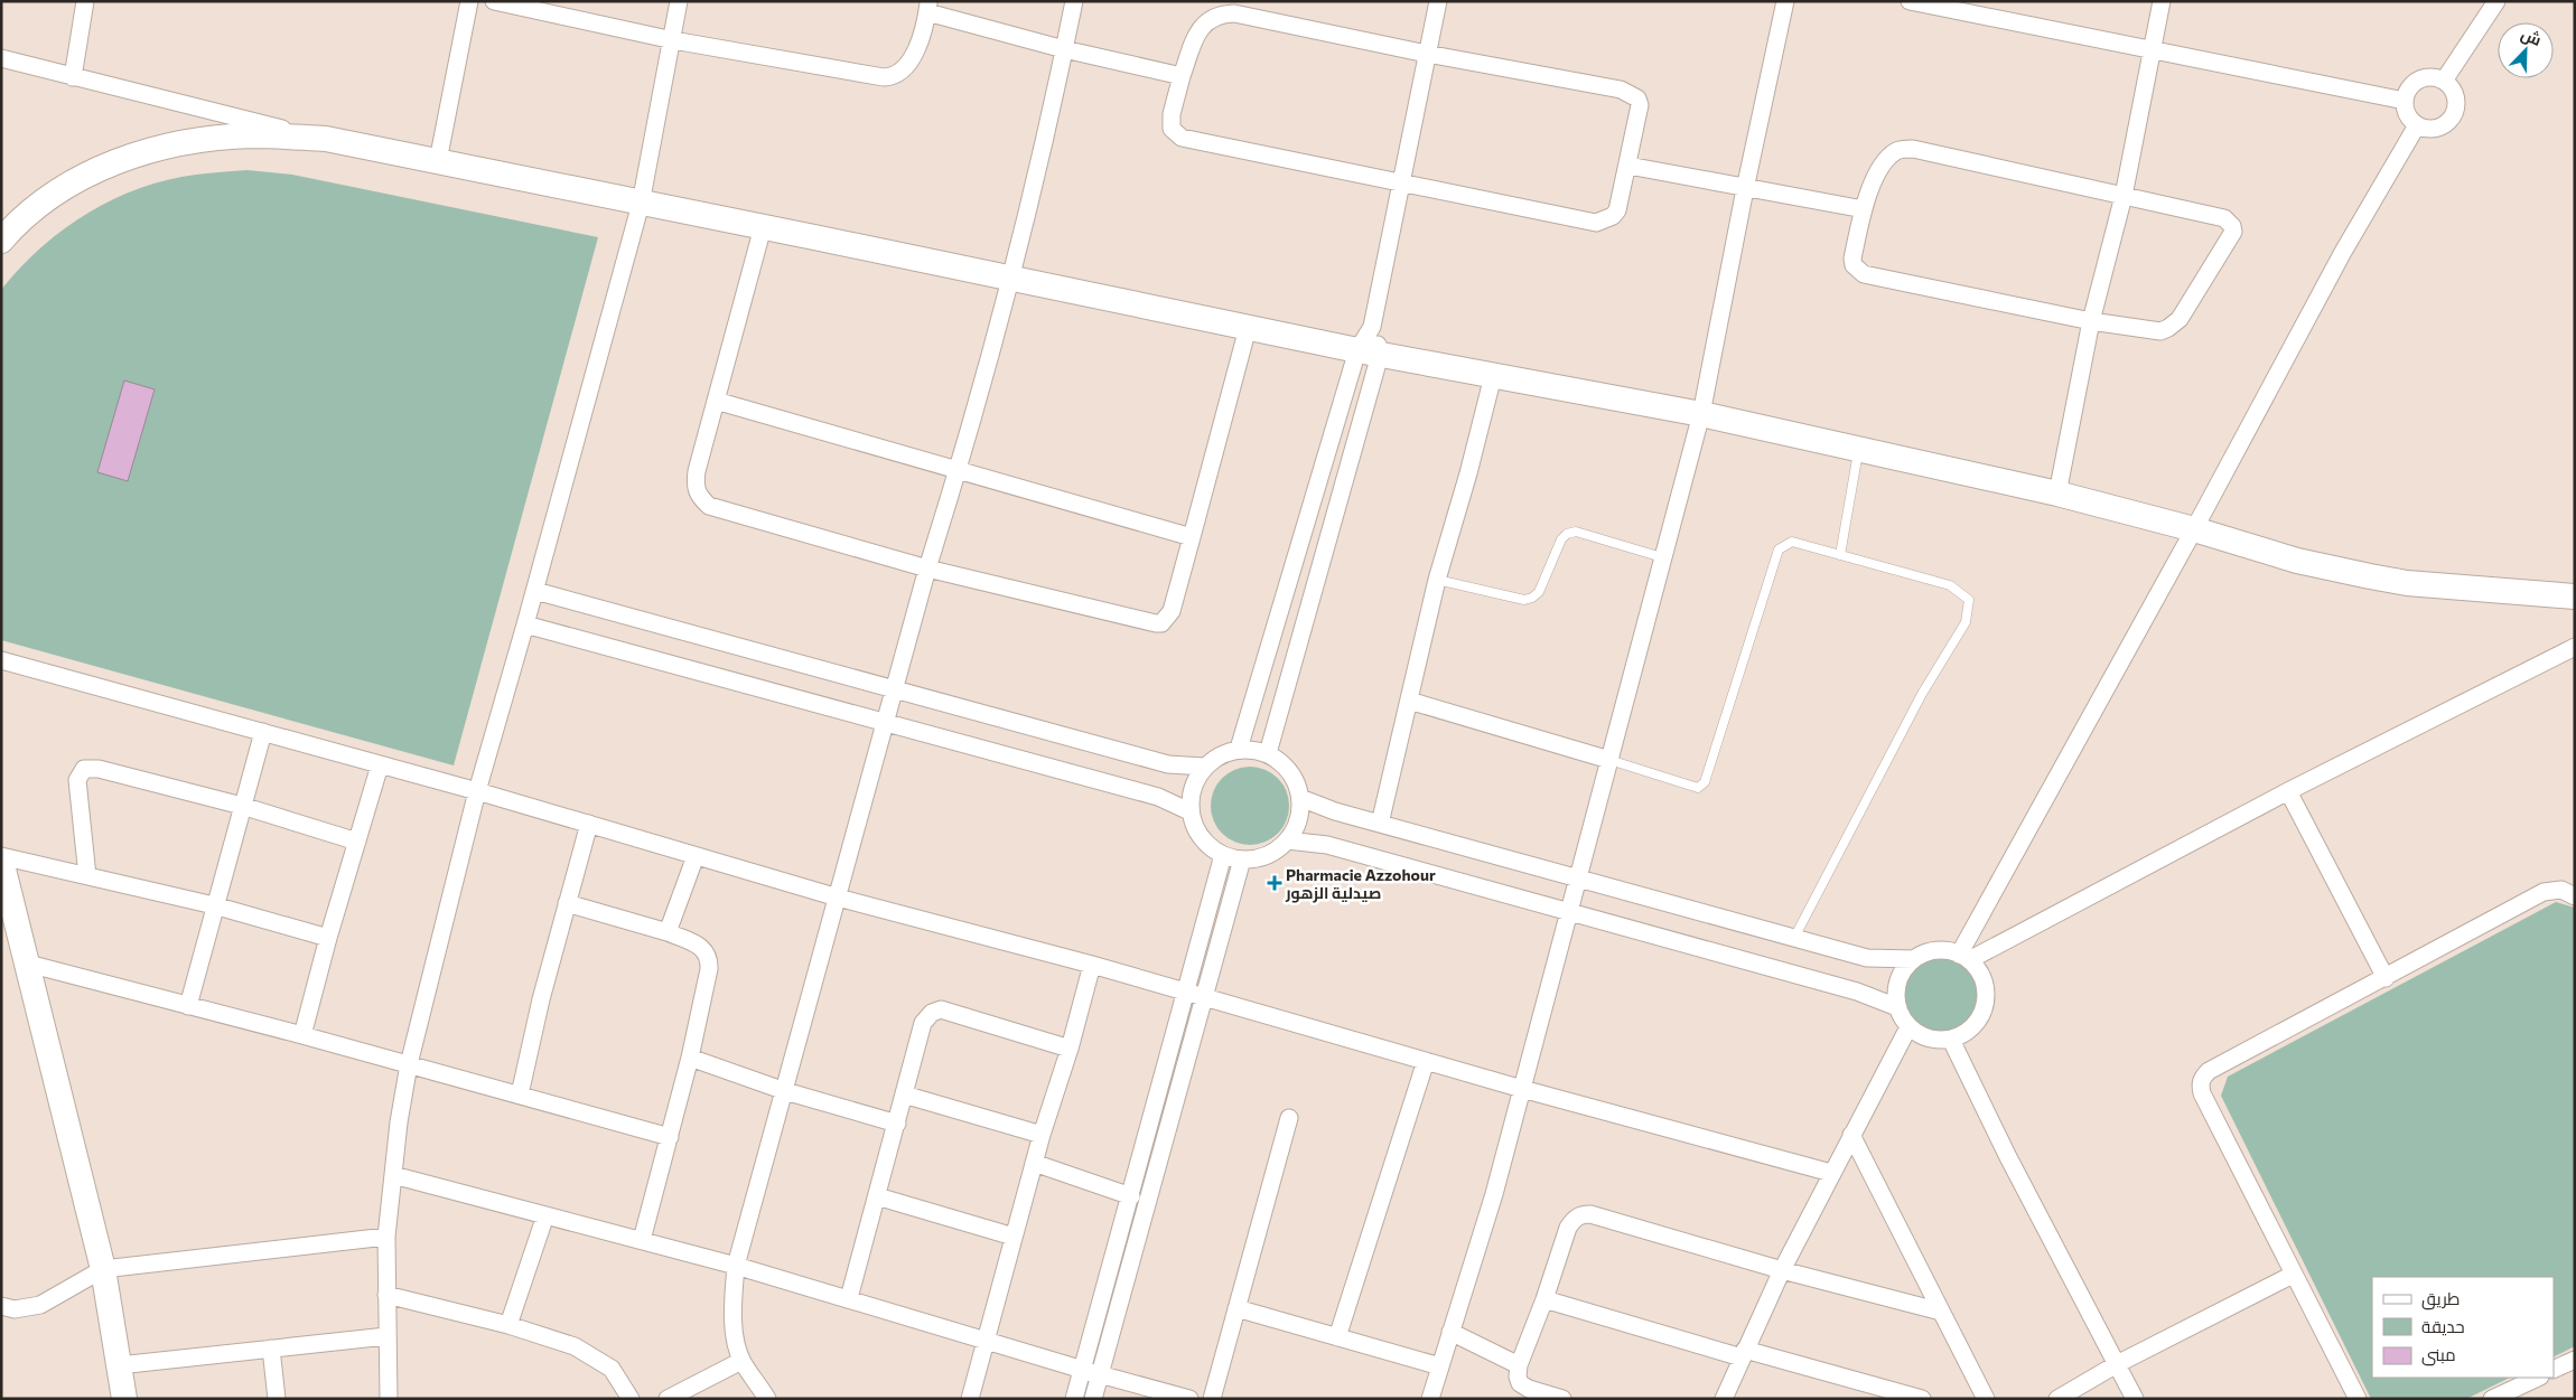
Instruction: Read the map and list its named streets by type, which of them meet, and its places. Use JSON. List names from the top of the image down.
{
  "places": {
    "health": ["Pharmacie Azzohour صيدلية الزهور"]
  },
  "legend": ["طريق", "حديقة", "مبنى"],
  "north": "top right"
}
